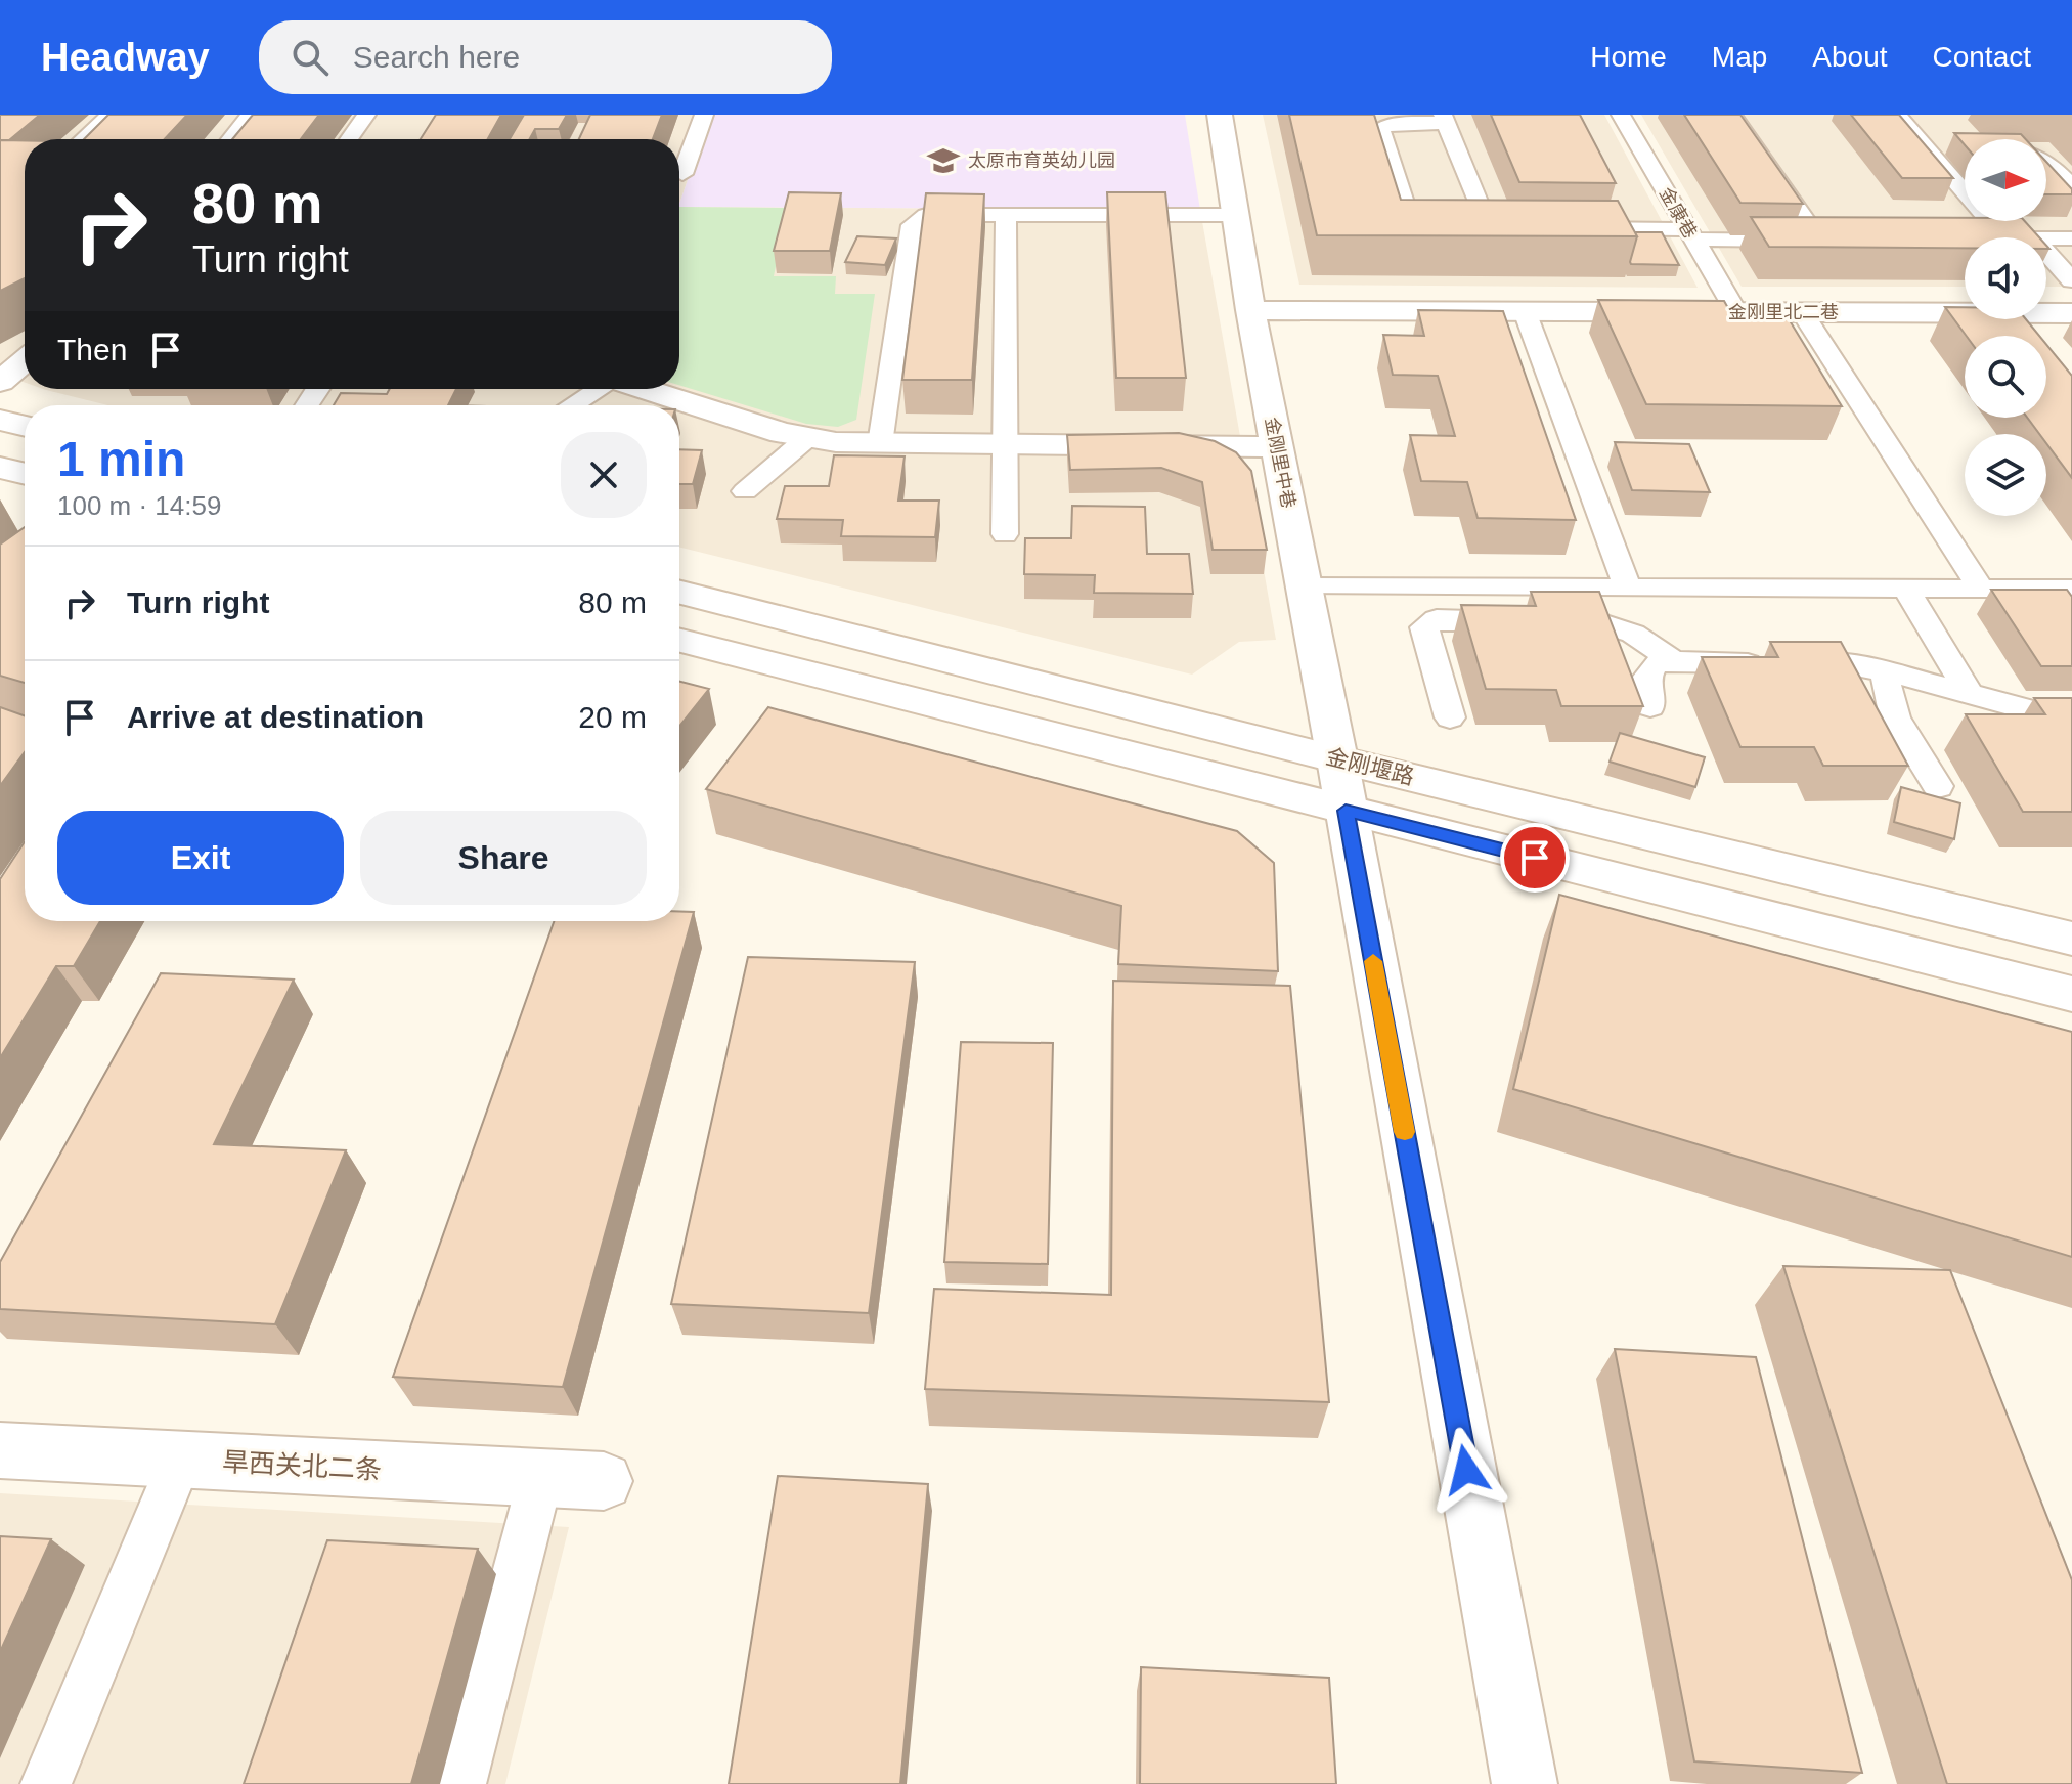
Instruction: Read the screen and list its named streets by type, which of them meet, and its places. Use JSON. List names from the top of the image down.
{
  "streets": {
    "street": [
      "金刚里北二巷",
      "金刚里中巷",
      "金刚堰路",
      "旱西关北二条"
    ],
    "lane": ["金康巷"]
  },
  "crossings": [
    ["金康巷", "金刚里北二巷"],
    ["金刚里北二巷", "金刚里中巷"],
    ["金刚里中巷", "金刚堰路"]
  ],
  "places": {
    "school or university": ["太原市育英幼儿园"]
  },
  "north": "right",
  "page": {
    "header": "Headway",
    "search": "Search here",
    "nav": [
      "Home",
      "Map",
      "About",
      "Contact"
    ],
    "turn": ["80 m", "Turn right"],
    "then": "Then",
    "heading": ["1 min", "100 m · 14:59"],
    "list": [
      {
        "name": "Turn right",
        "value": "80 m"
      },
      {
        "name": "Arrive at destination",
        "value": "20 m"
      }
    ],
    "buttons": ["Exit", "Share"]
  }
}
